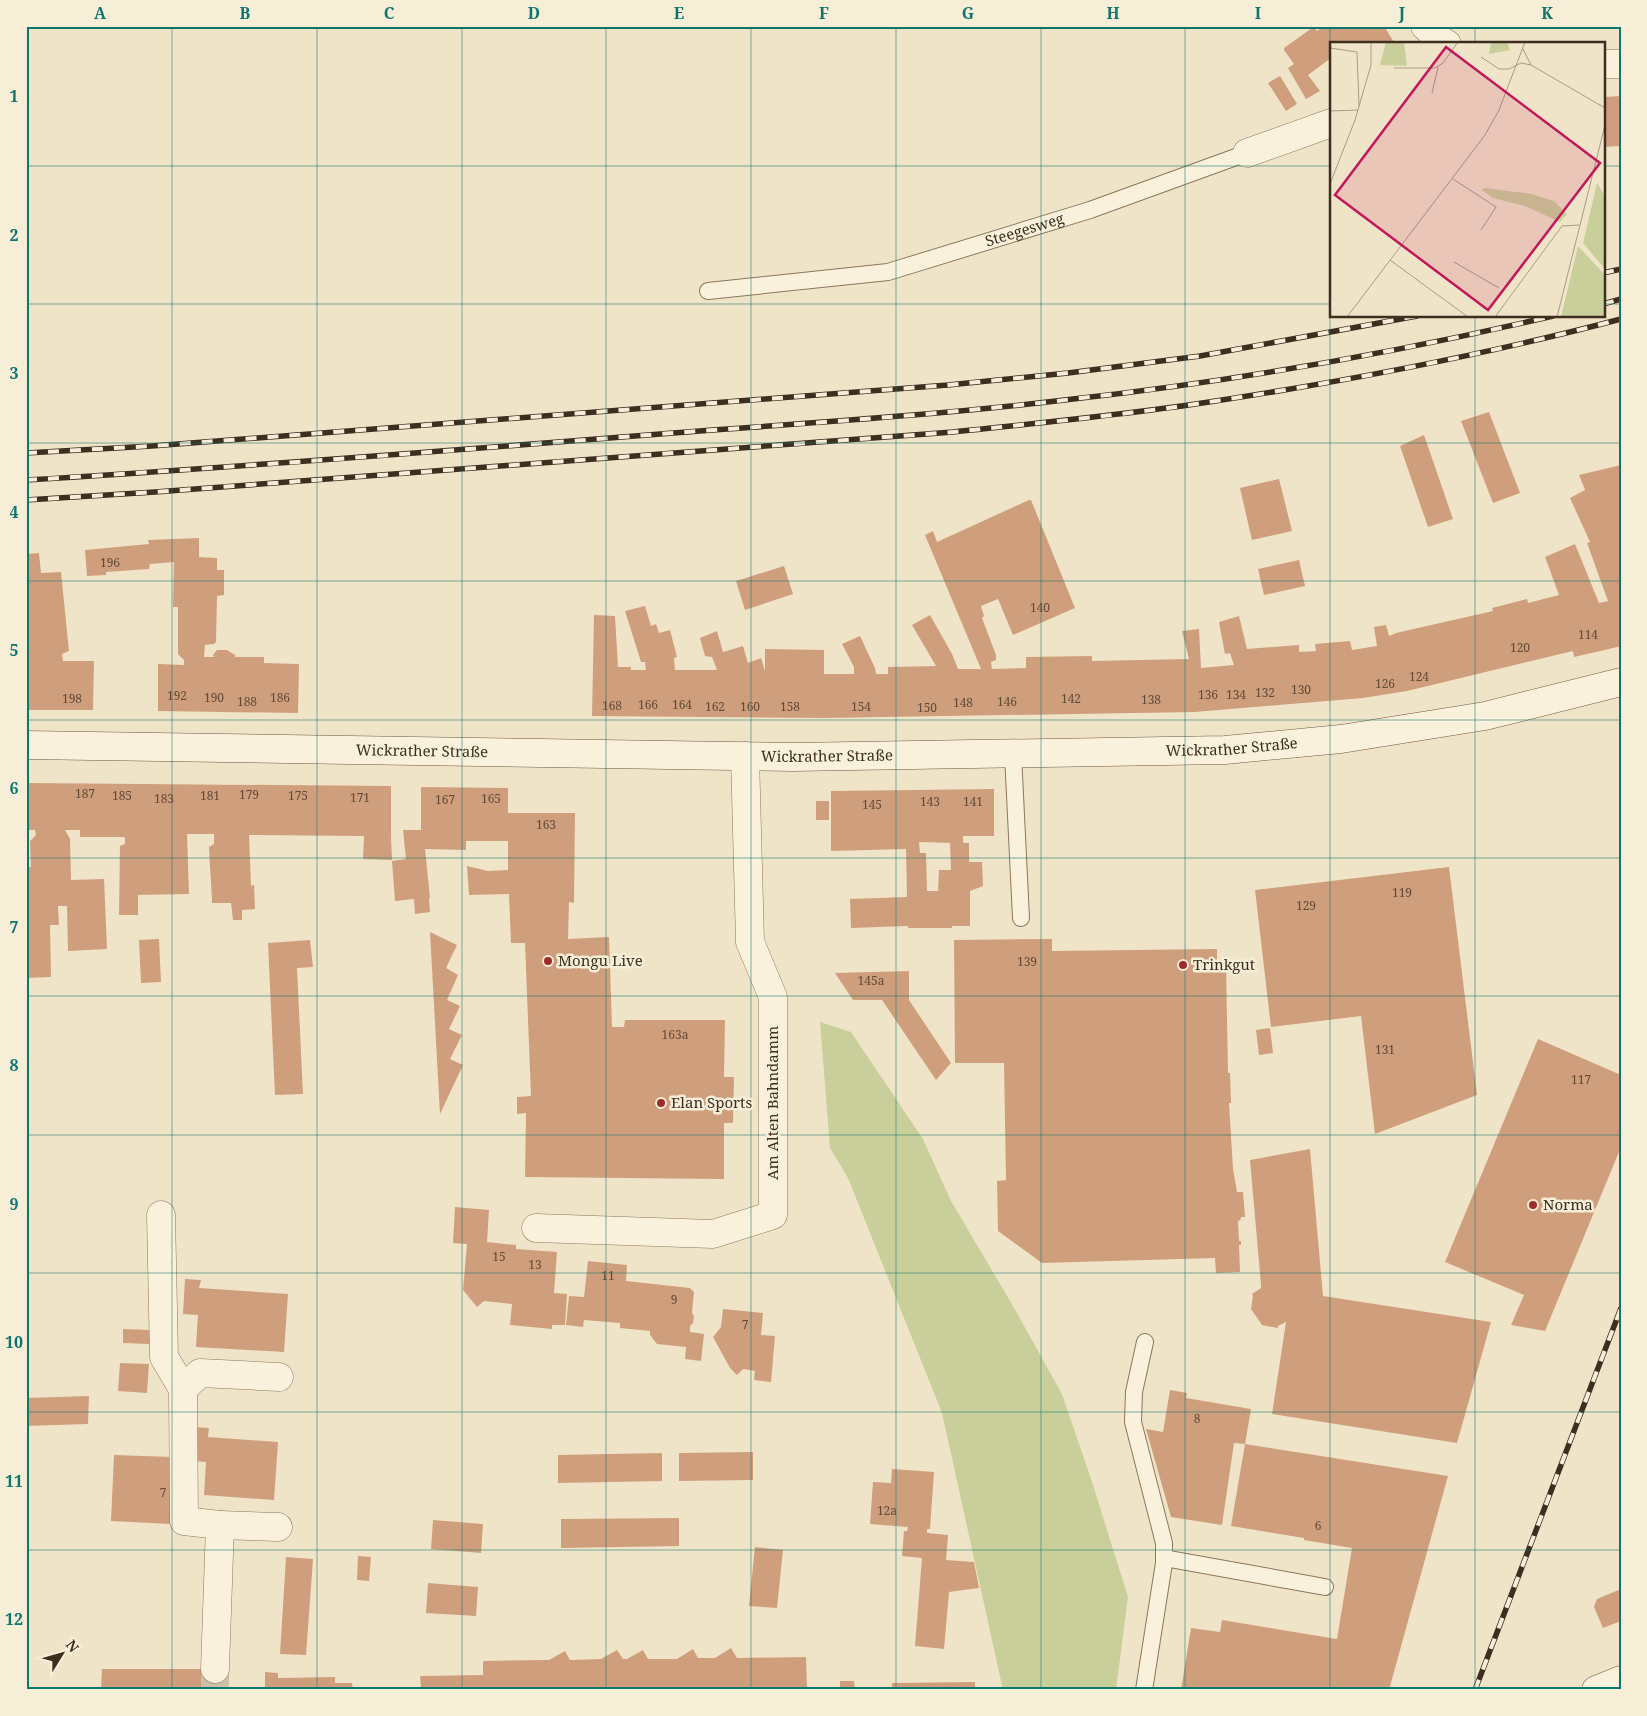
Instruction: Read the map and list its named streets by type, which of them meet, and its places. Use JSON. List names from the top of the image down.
{
  "streets": {
    "main road": ["Steegesweg", "Wickrather Straße", "Am Alten Bahndamm"]
  },
  "crossings": [
    ["Wickrather Straße", "Am Alten Bahndamm"]
  ],
  "places": [
    "Mongu Live",
    "Trinkgut",
    "Elan Sports",
    "Norma"
  ],
  "house_numbers": [
    "196",
    "140",
    "114",
    "120",
    "124",
    "126",
    "130",
    "132",
    "136",
    "134",
    "192",
    "190",
    "186",
    "198",
    "142",
    "138",
    "188",
    "146",
    "148",
    "166",
    "164",
    "168",
    "162",
    "160",
    "158",
    "154",
    "150",
    "187",
    "179",
    "185",
    "181",
    "175",
    "171",
    "183",
    "165",
    "167",
    "143",
    "141",
    "145",
    "163",
    "119",
    "129",
    "139",
    "145a",
    "163a",
    "131",
    "117",
    "15",
    "13",
    "11",
    "9",
    "7",
    "8",
    "7",
    "12a",
    "6"
  ],
  "north": "top right",
  "grid": {
    "columns": [
      "A",
      "B",
      "C",
      "D",
      "E",
      "F",
      "G",
      "H",
      "I",
      "J",
      "K"
    ],
    "rows": [
      "1",
      "2",
      "3",
      "4",
      "5",
      "6",
      "7",
      "8",
      "9",
      "10",
      "11",
      "12"
    ]
  }
}
